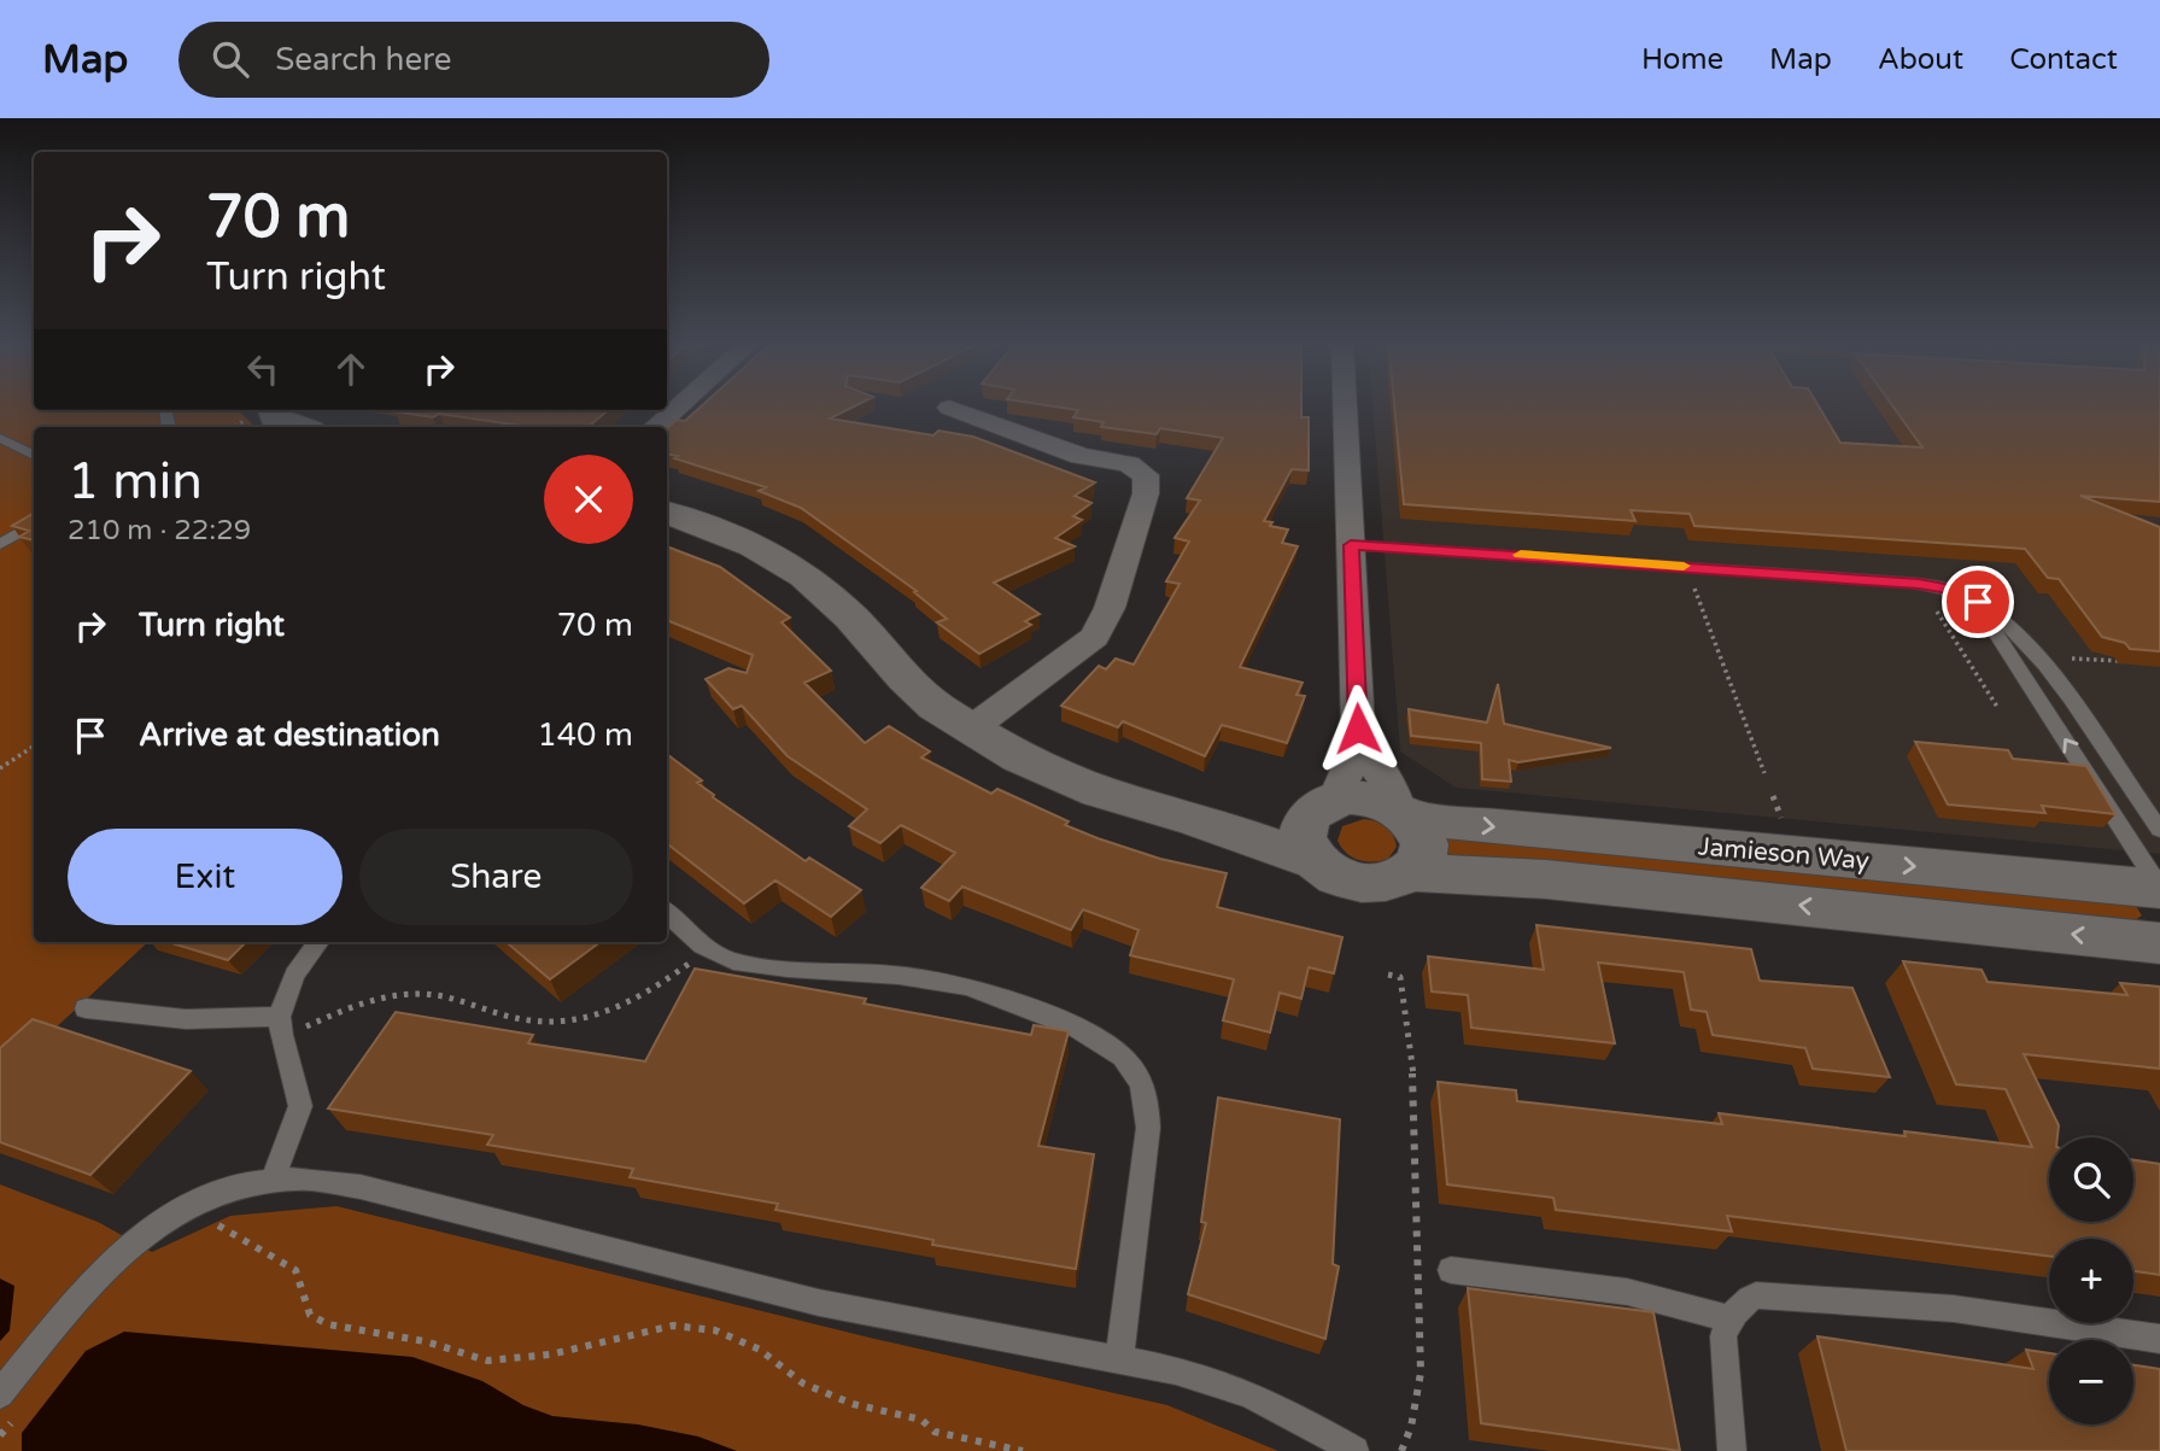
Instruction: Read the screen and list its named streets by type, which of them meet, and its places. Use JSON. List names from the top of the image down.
{
  "streets": {
    "street": ["Jamieson Way"]
  },
  "page": {
    "header": "Map",
    "search": "Search here",
    "nav": [
      "Home",
      "Map",
      "About",
      "Contact"
    ],
    "turn": ["70 m", "Turn right"],
    "heading": ["1 min", "210 m · 22:29"],
    "list": [
      {
        "name": "Turn right",
        "value": "70 m"
      },
      {
        "name": "Arrive at destination",
        "value": "140 m"
      }
    ],
    "buttons": ["Exit", "Share"],
    "map_buttons": ["+", "−"]
  }
}
